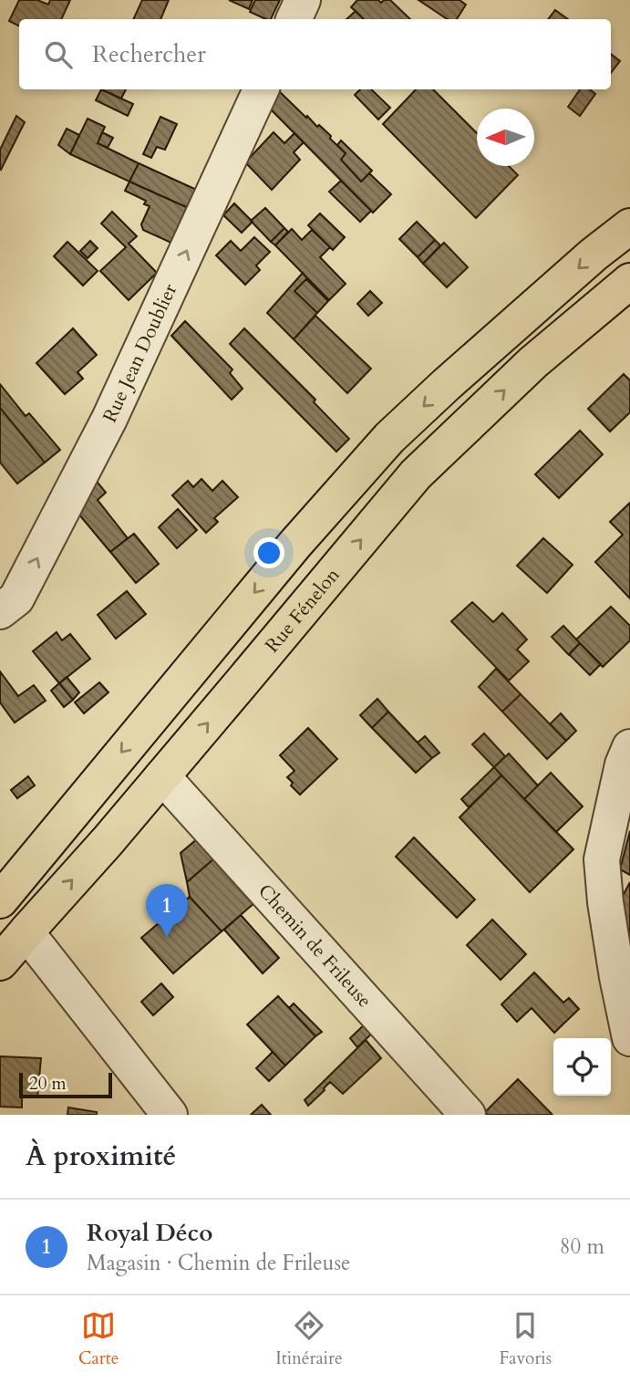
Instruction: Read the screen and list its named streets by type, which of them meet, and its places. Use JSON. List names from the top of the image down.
{
  "streets": {
    "main road": ["Rue Fénelon"],
    "street": ["Rue Jean Doublier", "Chemin de Frileuse"]
  },
  "crossings": [
    ["Rue Fénelon", "Chemin de Frileuse"]
  ],
  "one_way": ["Rue Jean Doublier"],
  "scale_bar": "20 m",
  "north": "left",
  "page": {
    "search": "Rechercher",
    "pins": "1",
    "scale": "20 m",
    "heading": "À proximité",
    "list": [
      {
        "mark": "1",
        "name": "Royal Déco",
        "note": "Magasin · Chemin de Frileuse",
        "value": "80 m"
      }
    ],
    "nav": ["Carte", "Itinéraire", "Favoris"]
  }
}
